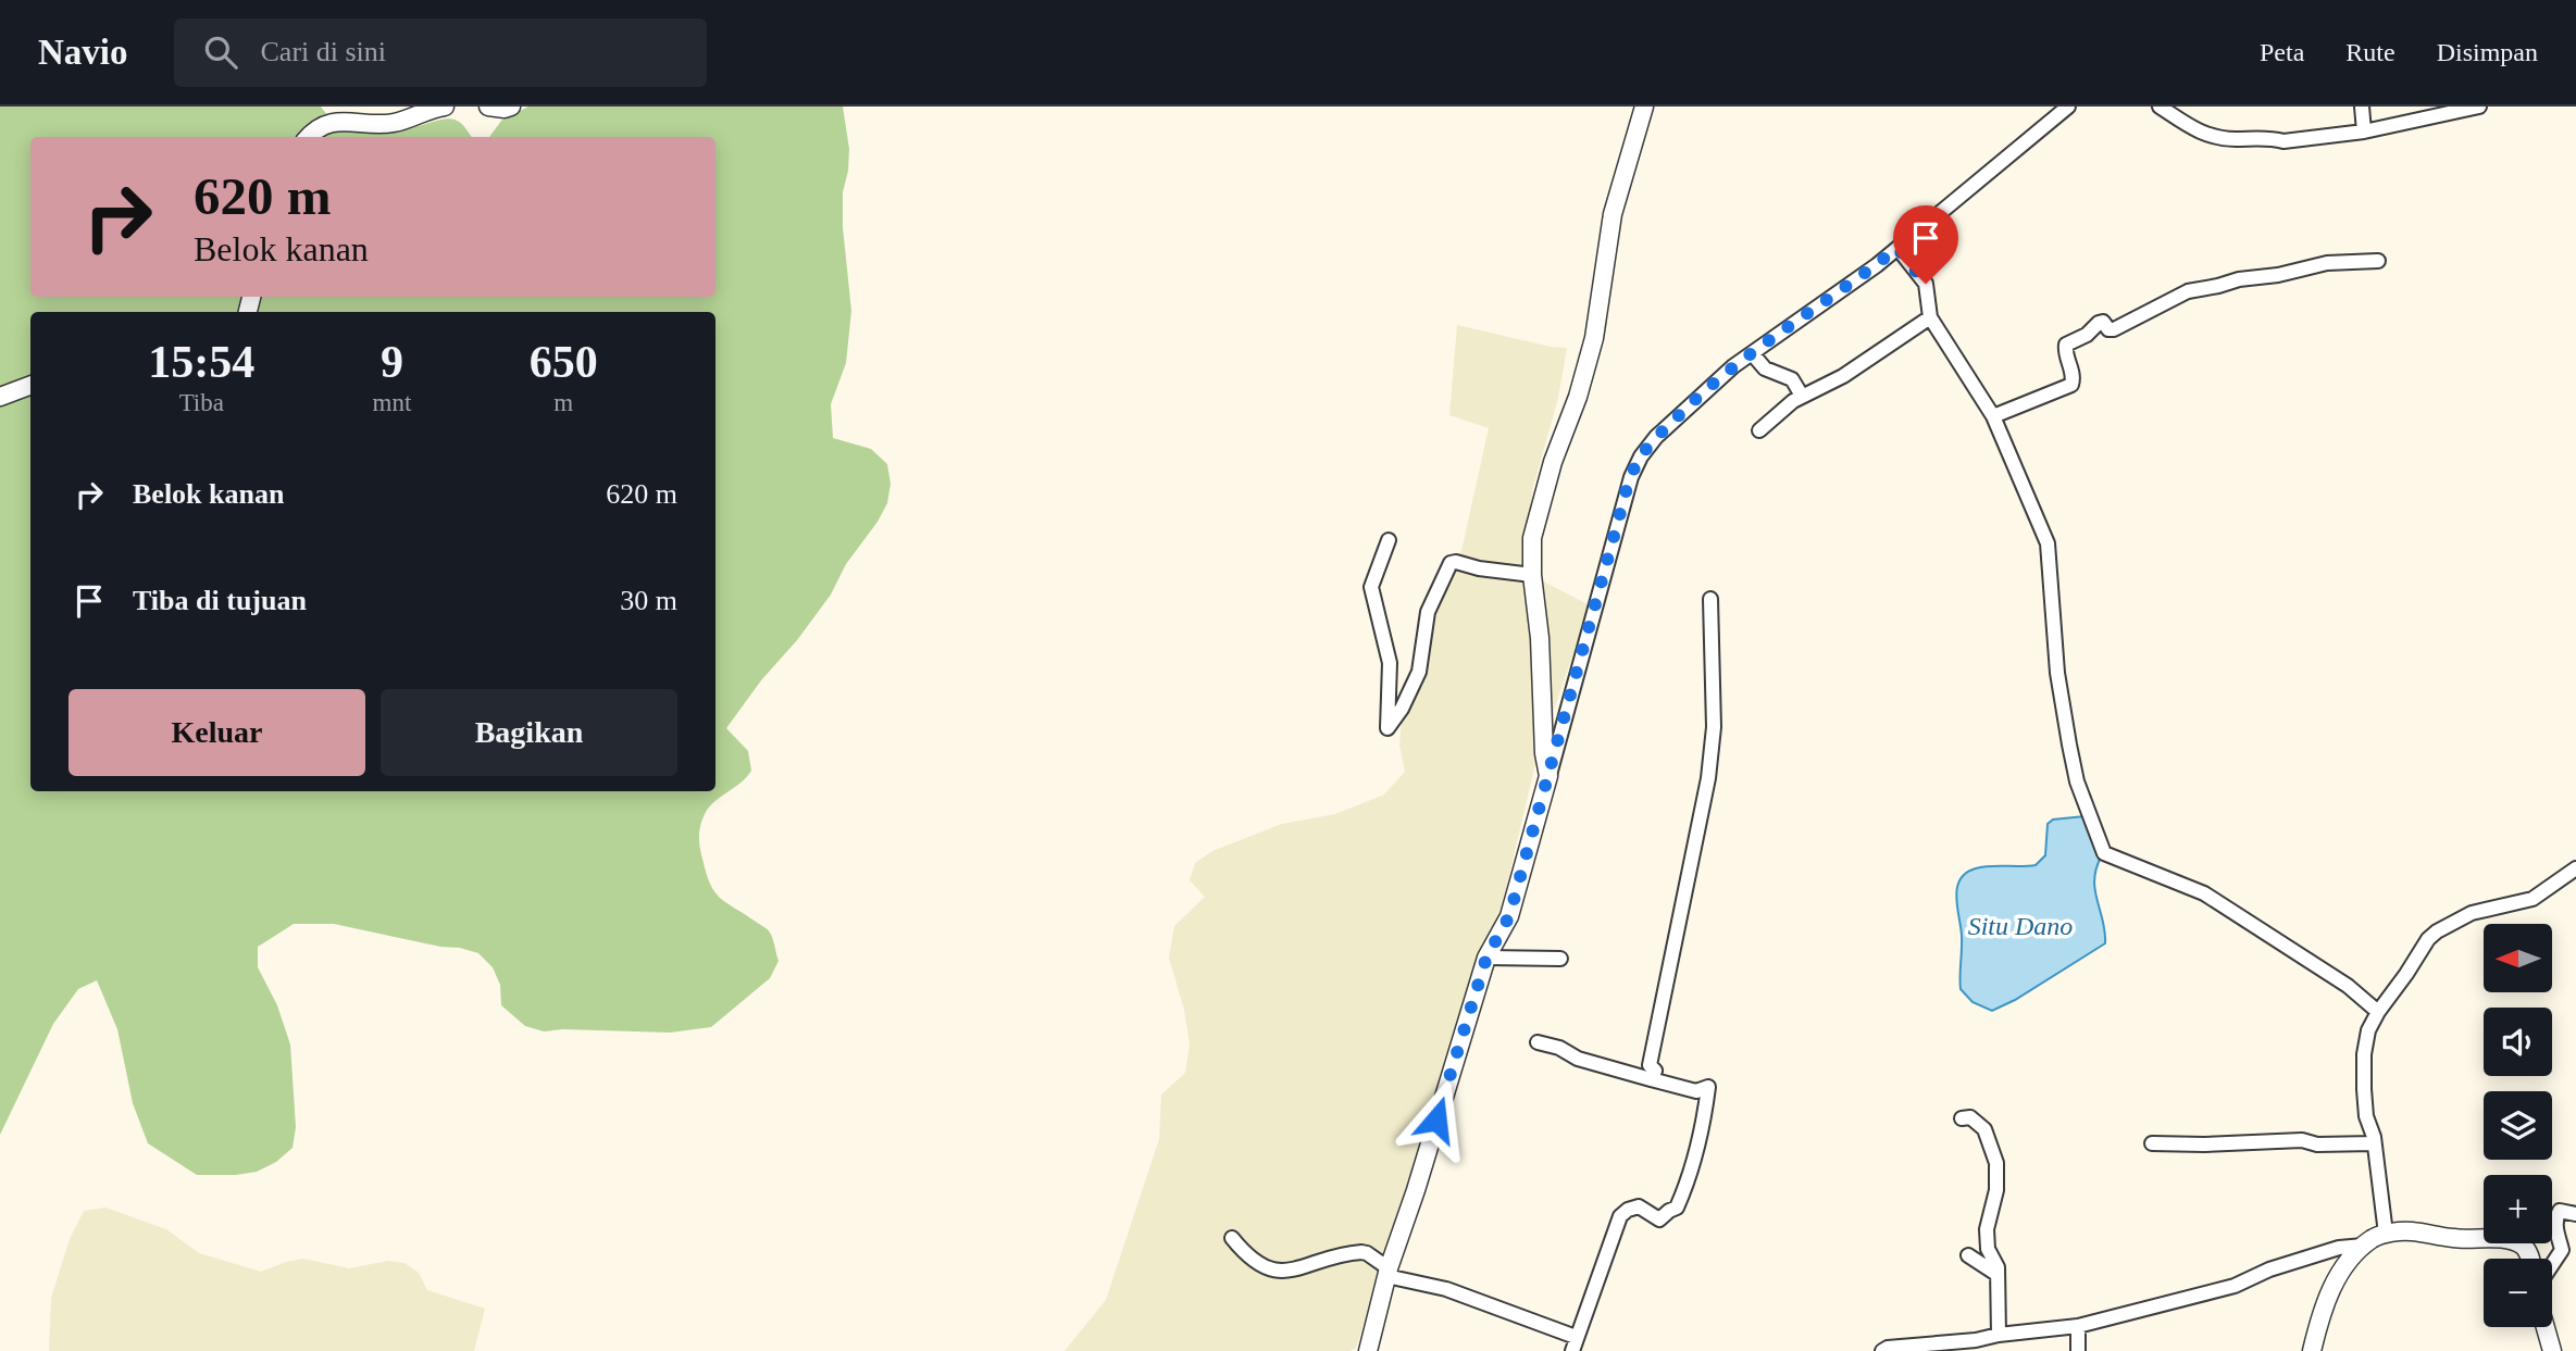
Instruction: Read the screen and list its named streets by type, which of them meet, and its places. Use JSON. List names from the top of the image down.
{
  "water": ["Situ Dano"],
  "north": "left",
  "page": {
    "header": "Navio",
    "search": "Cari di sini",
    "nav": ["Peta", "Rute", "Disimpan"],
    "turn": ["620 m", "Belok kanan"],
    "eta": [
      "15:54",
      "Tiba",
      "9",
      "mnt",
      "650",
      "m"
    ],
    "list": [
      {
        "name": "Belok kanan",
        "value": "620 m"
      },
      {
        "name": "Tiba di tujuan",
        "value": "30 m"
      }
    ],
    "buttons": ["Keluar", "Bagikan"],
    "map_buttons": ["+", "−"]
  }
}
